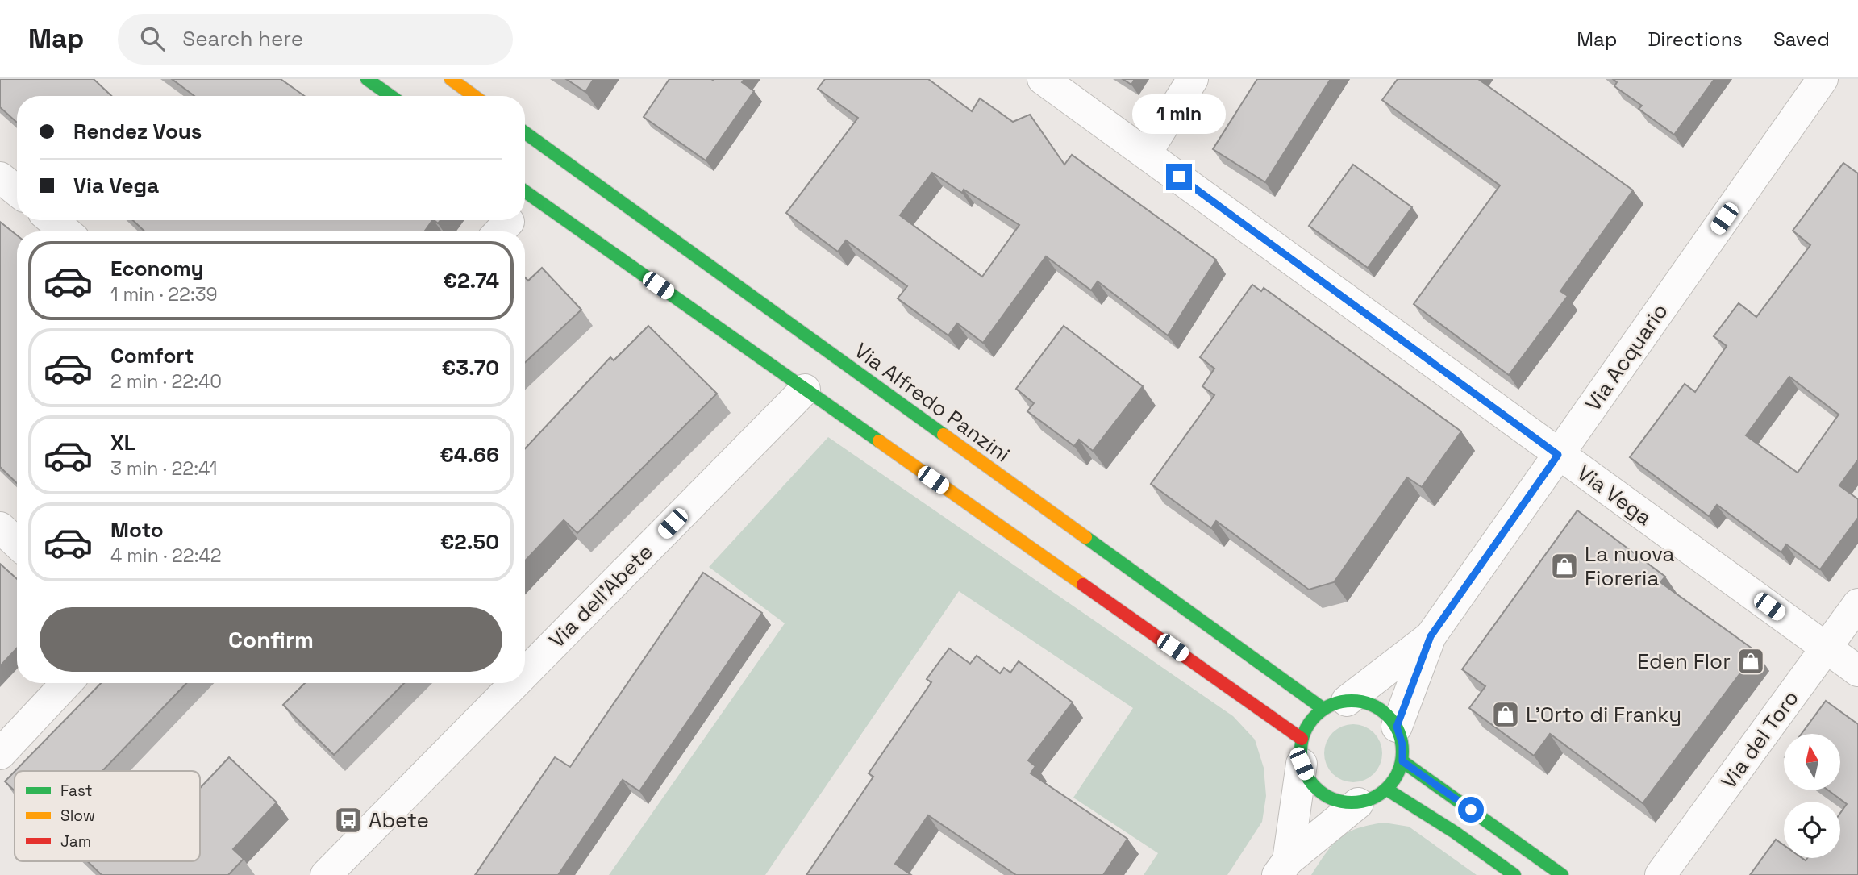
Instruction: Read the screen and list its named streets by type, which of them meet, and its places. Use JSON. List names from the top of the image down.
{
  "streets": {
    "main road": ["Via Alfredo Panzini"],
    "street": [
      "Via Acquario",
      "Via Vega",
      "Via dell'Abete",
      "Via del Toro"
    ]
  },
  "crossings": [
    ["Via Acquario", "Via Alfredo Panzini"],
    ["Via Acquario", "Via Vega"],
    ["Via Vega", "Via del Toro"]
  ],
  "places": {
    "shop": ["La nuova Fioreria", "Eden Flor", "L'Orto di Franky"],
    "bus stop": ["Abete"]
  },
  "legend": ["Fast", "Slow", "Jam"],
  "north": "top",
  "page": {
    "header": "Map",
    "search": "Search here",
    "nav": ["Map", "Directions", "Saved"],
    "bubble": "1 min",
    "banner": ["Rendez Vous", "Via Vega"],
    "list": [
      {
        "name": "Economy",
        "note": "1 min · 22:39",
        "value": "€2.74"
      },
      {
        "name": "Comfort",
        "note": "2 min · 22:40",
        "value": "€3.70"
      },
      {
        "name": "XL",
        "note": "3 min · 22:41",
        "value": "€4.66"
      },
      {
        "name": "Moto",
        "note": "4 min · 22:42",
        "value": "€2.50"
      }
    ],
    "buttons": "Confirm"
  }
}
